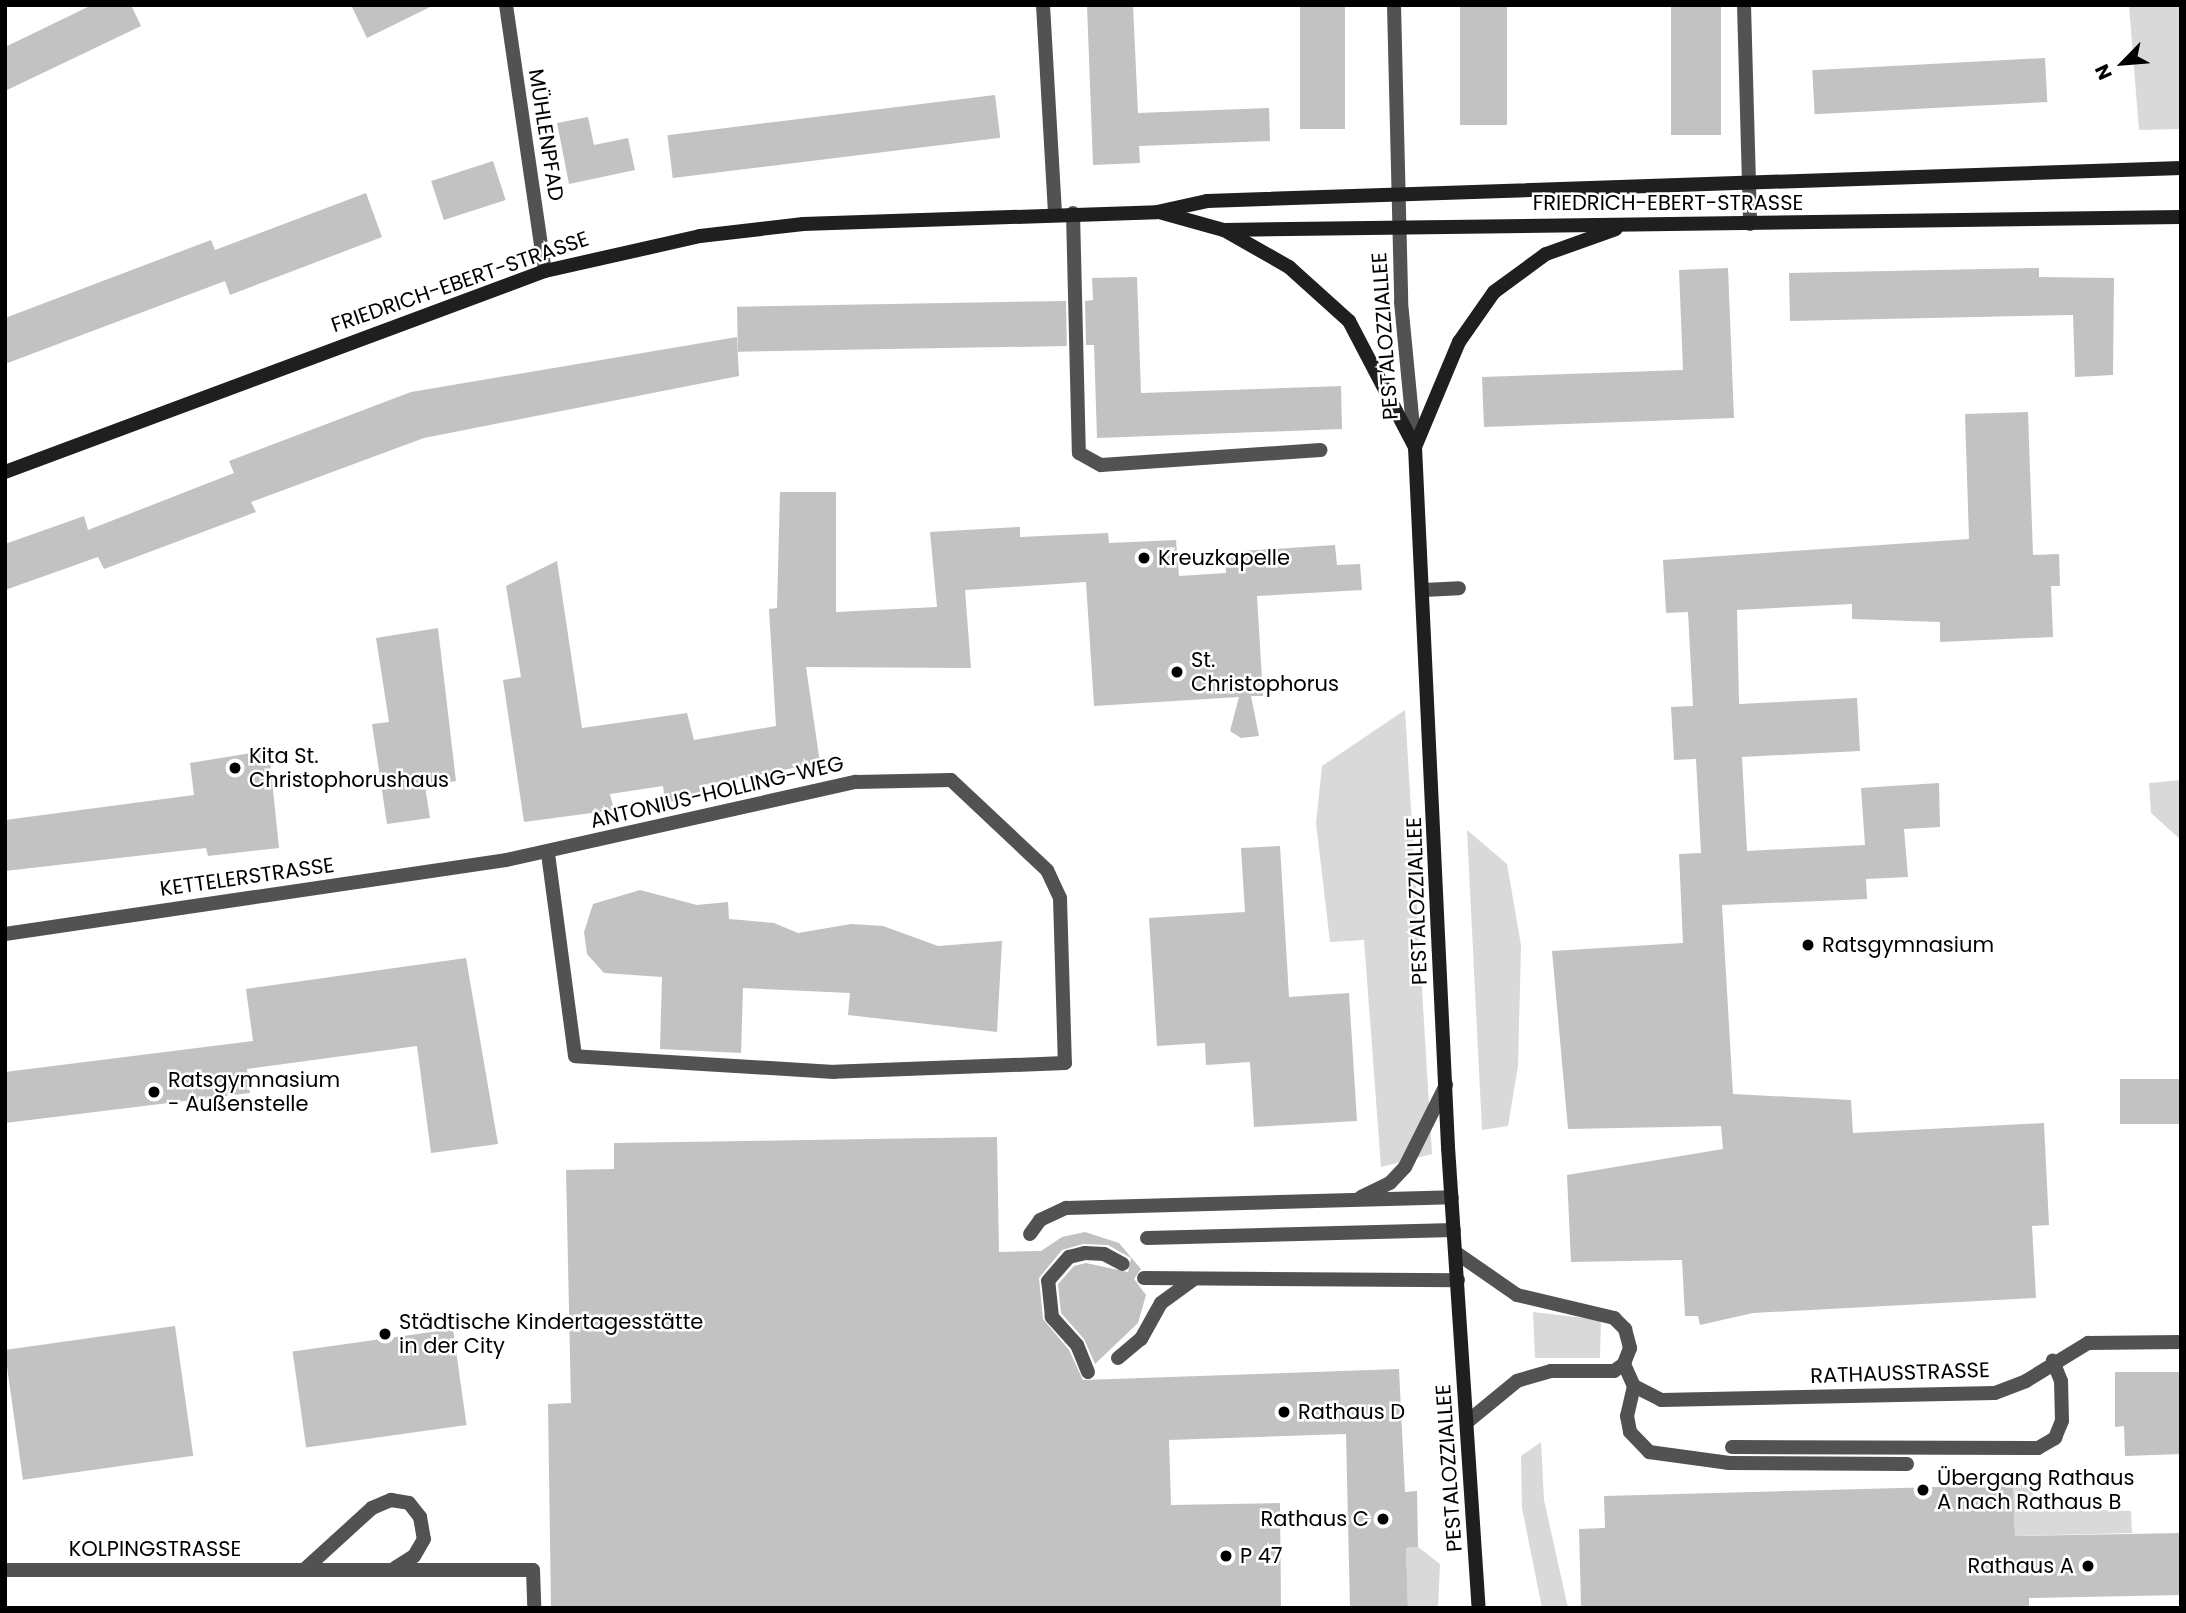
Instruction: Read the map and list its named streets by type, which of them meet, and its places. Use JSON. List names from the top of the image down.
{
  "streets": {
    "street": [
      "MÜHLENPFAD",
      "FRIEDRICH-EBERT-STRASSE",
      "PESTALOZZIALLEE",
      "ANTONIUS-HOLLING-WEG",
      "KETTELERSTRASSE",
      "RATHAUSSTRASSE",
      "KOLPINGSTRASSE"
    ]
  },
  "crossings": [
    ["MÜHLENPFAD", "FRIEDRICH-EBERT-STRASSE"],
    ["FRIEDRICH-EBERT-STRASSE", "PESTALOZZIALLEE"],
    ["ANTONIUS-HOLLING-WEG", "KETTELERSTRASSE"]
  ],
  "places": [
    "Kreuzkapelle",
    "St. Christophorus",
    "Kita St. Christophorushaus",
    "Ratsgymnasium",
    "Ratsgymnasium - Außenstelle",
    "Städtische Kindertagesstätte in der City",
    "Rathaus D",
    "Übergang Rathaus A nach Rathaus B",
    "Rathaus C",
    "P 47",
    "Rathaus A"
  ],
  "north": "bottom left"
}
